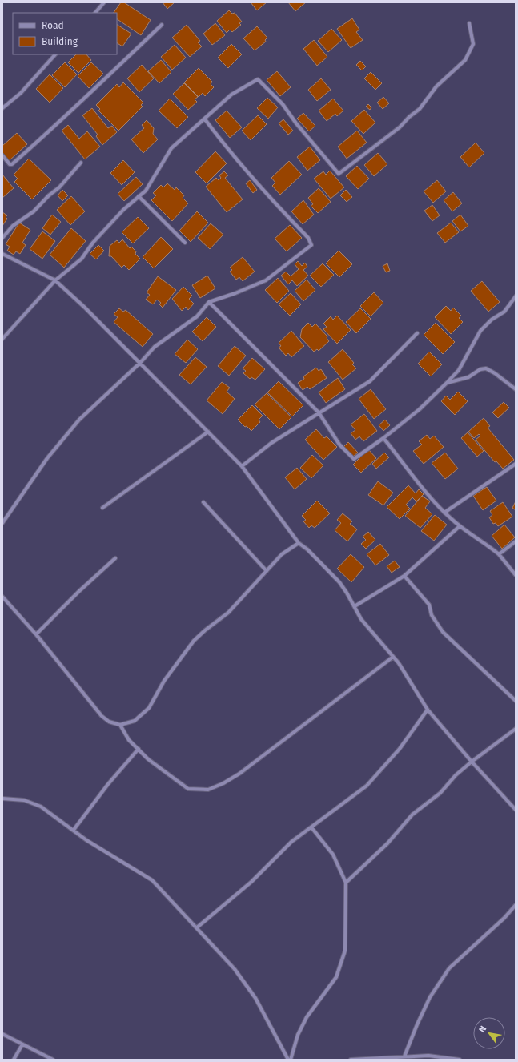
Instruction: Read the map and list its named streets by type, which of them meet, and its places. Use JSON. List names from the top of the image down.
{
  "legend": ["Road", "Building"],
  "north": "top left"
}
